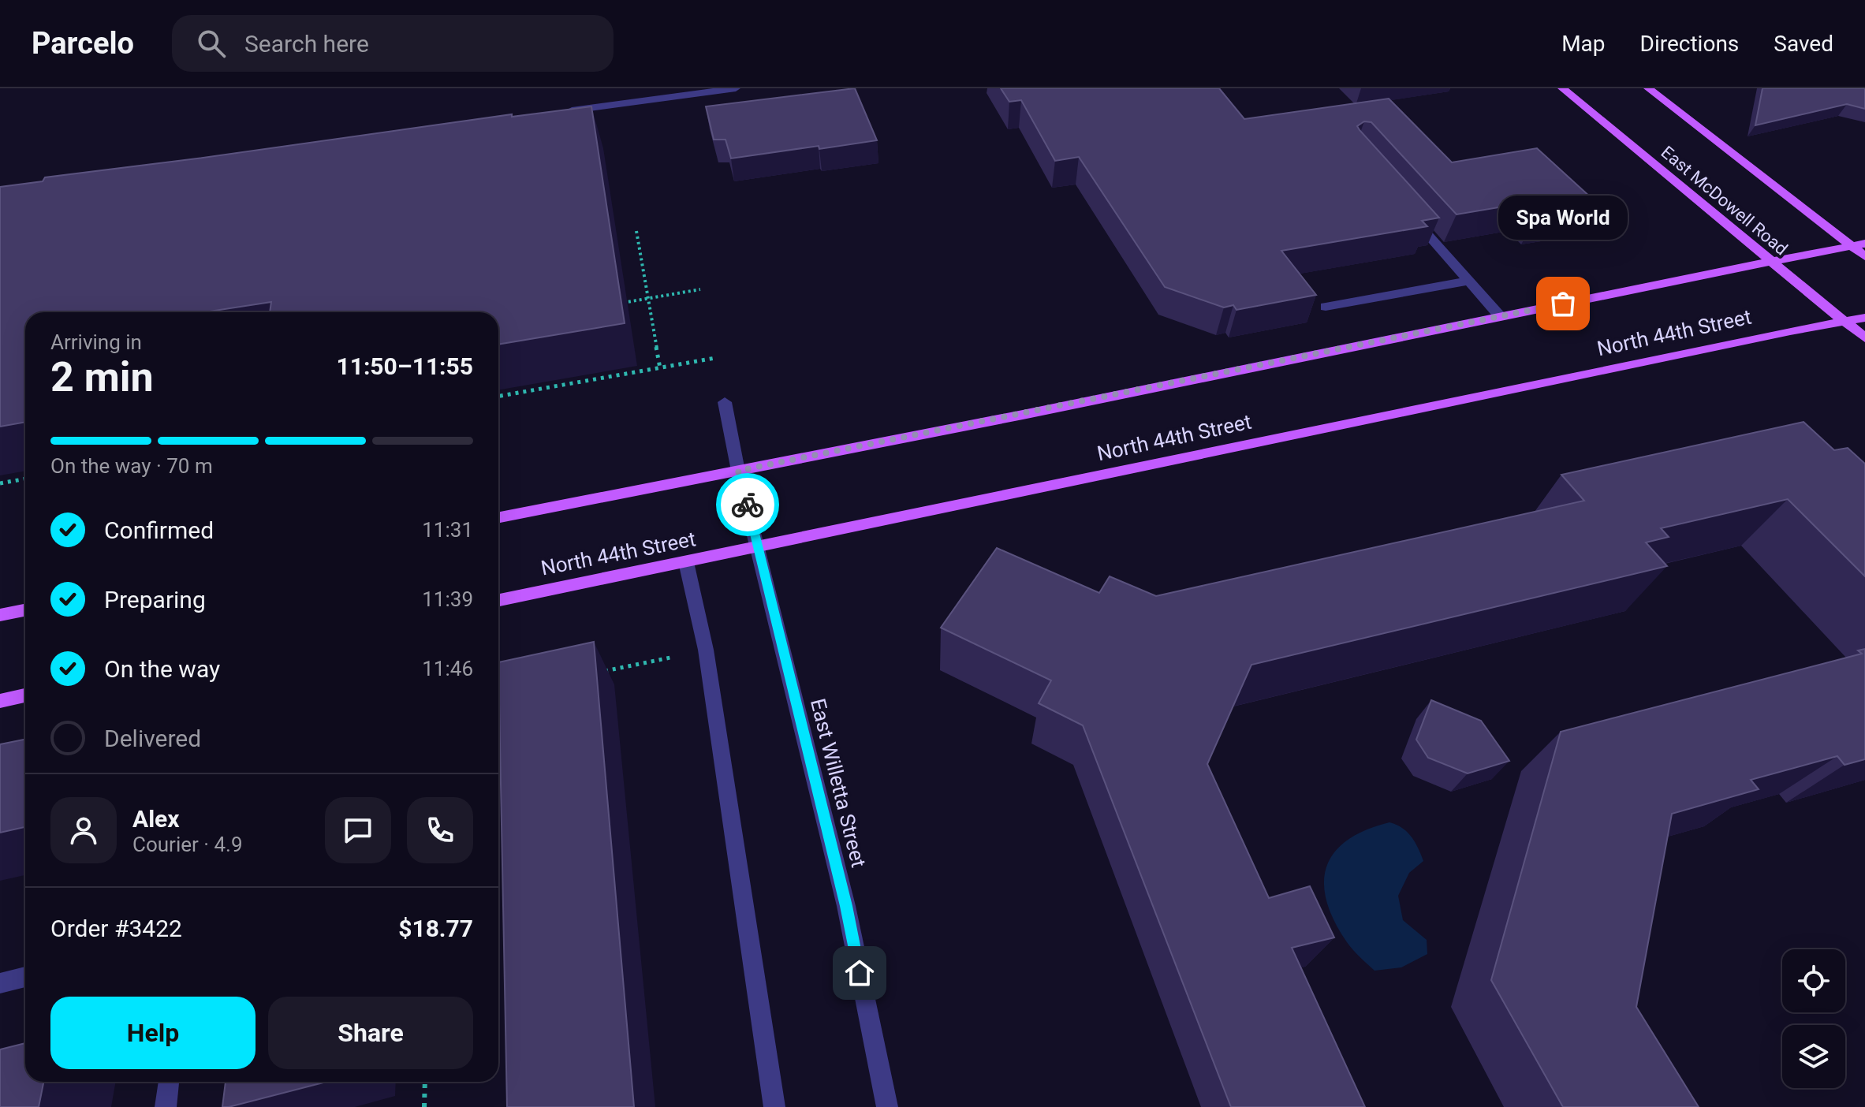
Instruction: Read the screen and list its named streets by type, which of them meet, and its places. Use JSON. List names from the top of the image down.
{
  "streets": {
    "main road": ["East McDowell Road", "North 44th Street"],
    "street": ["East Willetta Street"]
  },
  "crossings": [
    ["East McDowell Road", "North 44th Street"],
    ["North 44th Street", "East Willetta Street"]
  ],
  "places": ["Spa World"],
  "page": {
    "header": "Parcelo",
    "search": "Search here",
    "nav": ["Map", "Directions", "Saved"],
    "bubble": "Spa World",
    "heading": ["2 min", "Arriving in", "11:50–11:55"],
    "panel": [
      "Alex",
      "Courier · 4.9",
      "Order #3422",
      "$18.77"
    ],
    "bar": "On the way · 70 m",
    "list": [
      ["Confirmed", "11:31"],
      ["Preparing", "11:39"],
      ["On the way", "11:46"],
      "Delivered"
    ],
    "buttons": ["Help", "Share"]
  }
}
